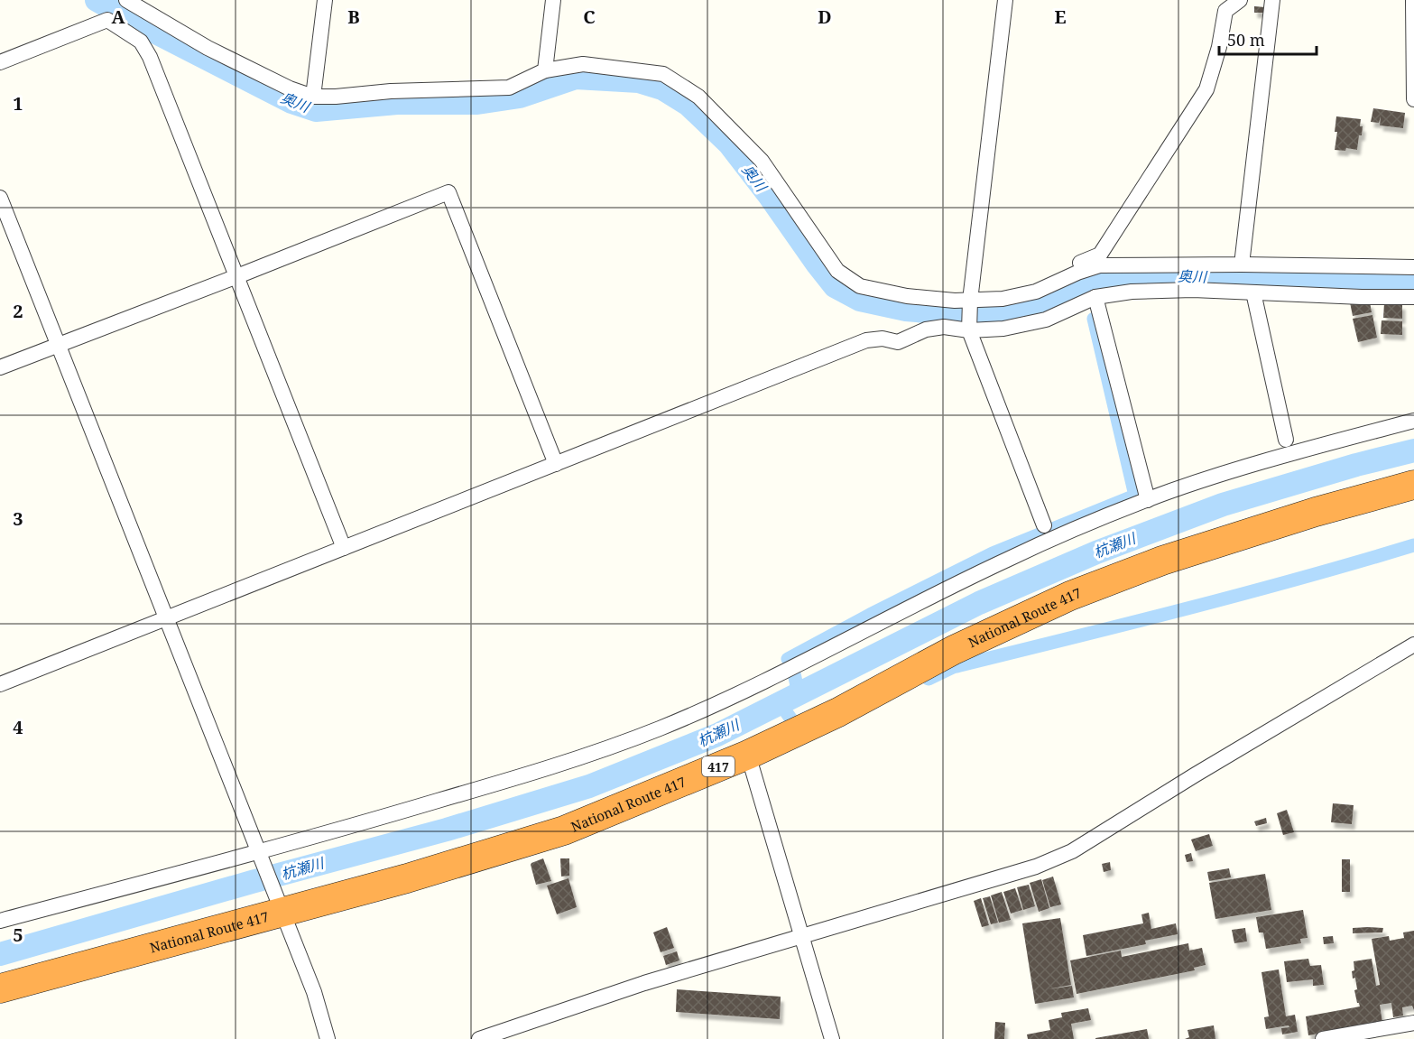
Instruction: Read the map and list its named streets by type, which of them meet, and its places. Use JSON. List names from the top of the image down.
{
  "streets": {
    "highway": ["National Route 417", "417"]
  },
  "water": ["奥川", "杭瀬川"],
  "scale_bar": "50 m",
  "grid": {
    "columns": [
      "A",
      "B",
      "C",
      "D",
      "E"
    ],
    "rows": [
      "1",
      "2",
      "3",
      "4",
      "5"
    ]
  }
}
